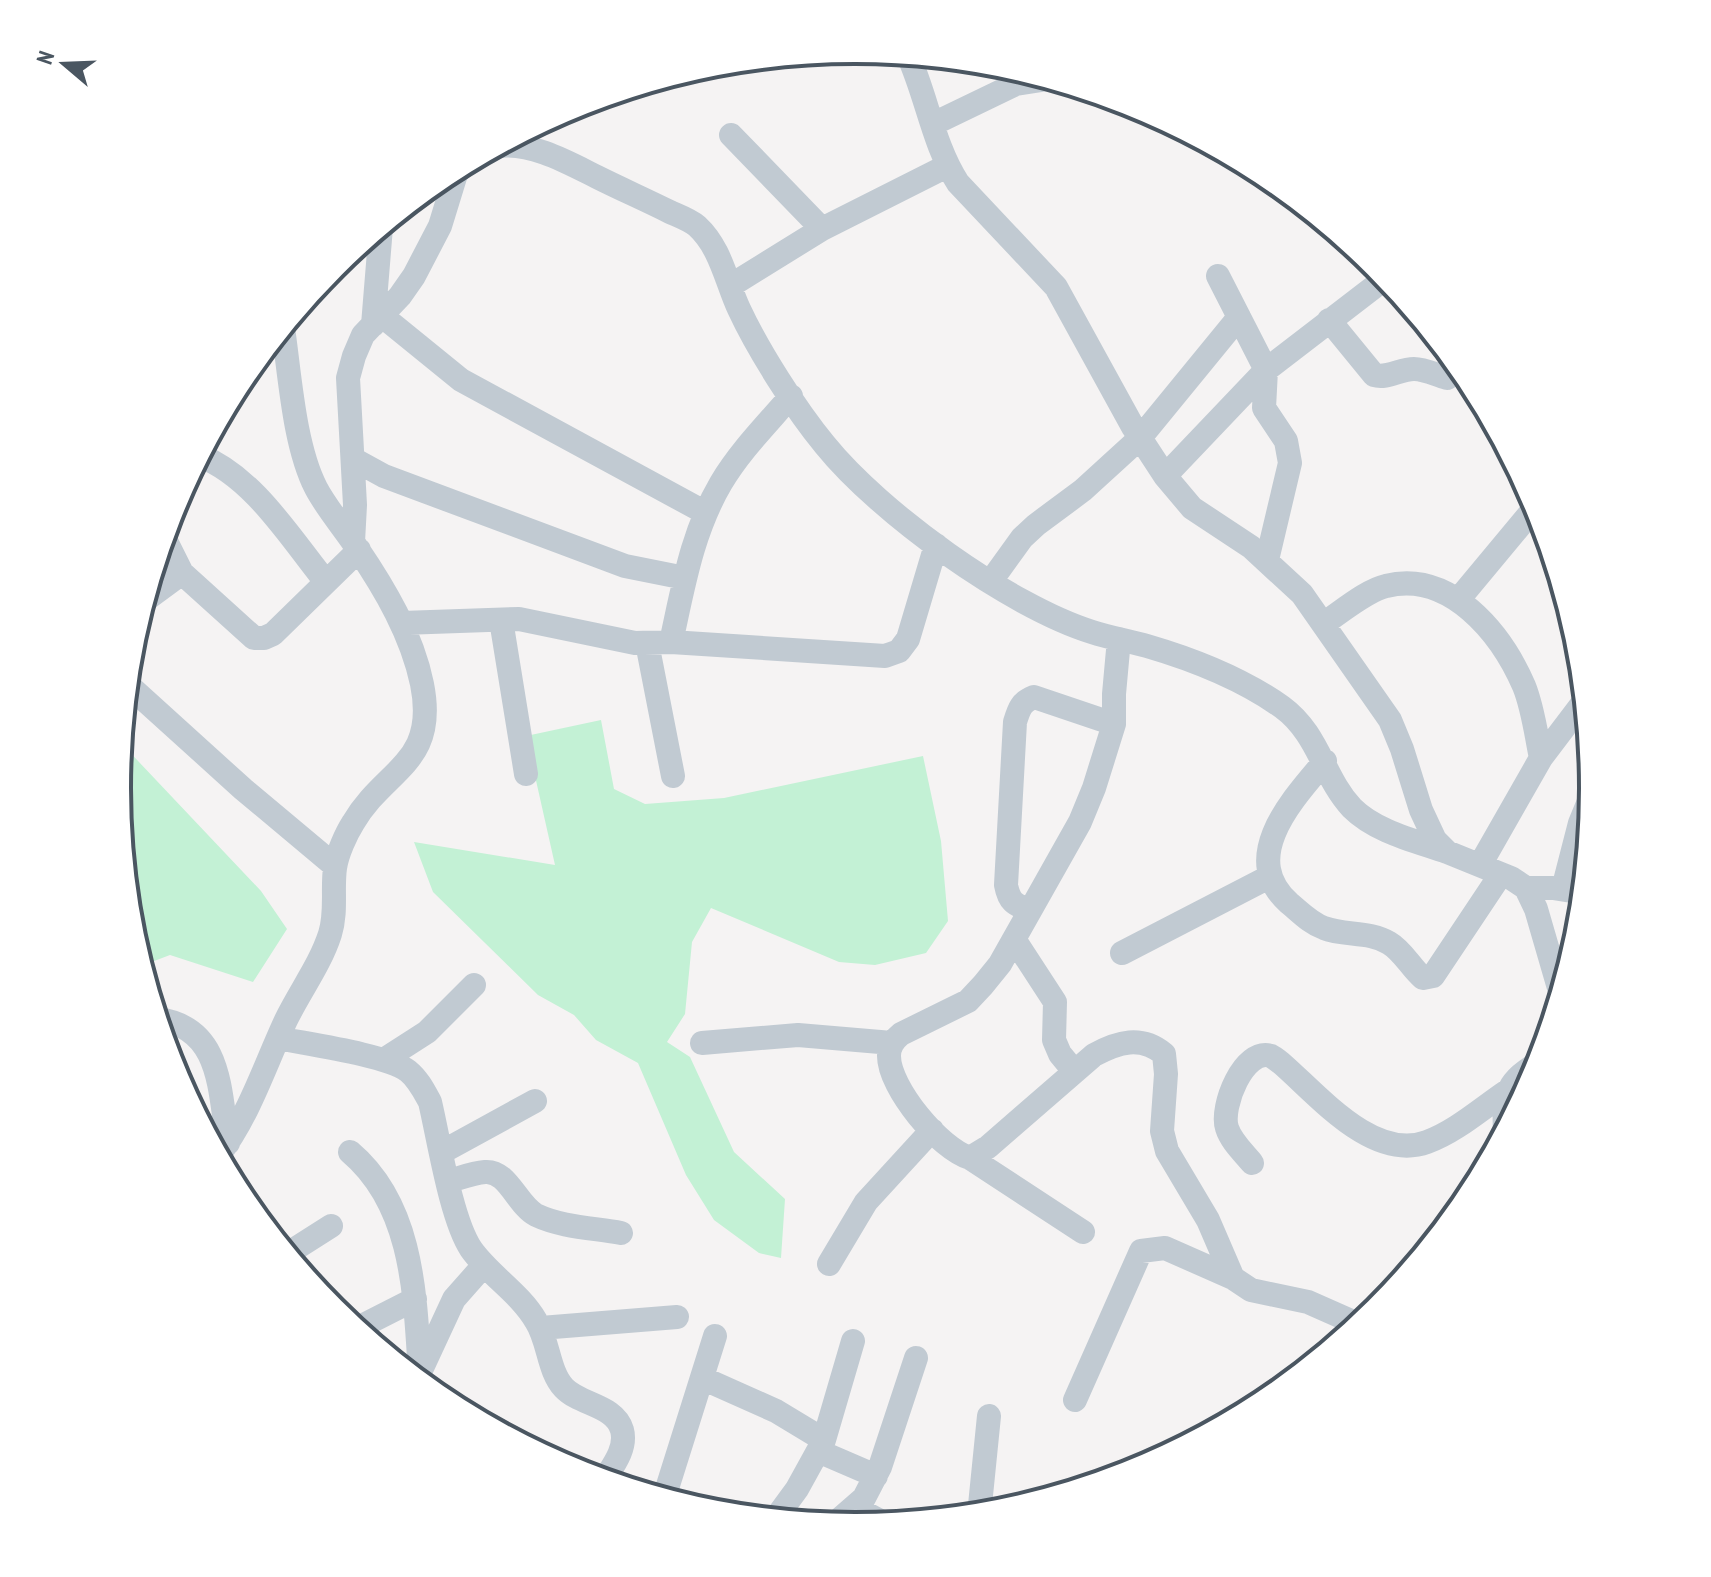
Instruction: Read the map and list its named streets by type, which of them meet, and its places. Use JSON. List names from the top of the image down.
{
  "north": "left"
}
